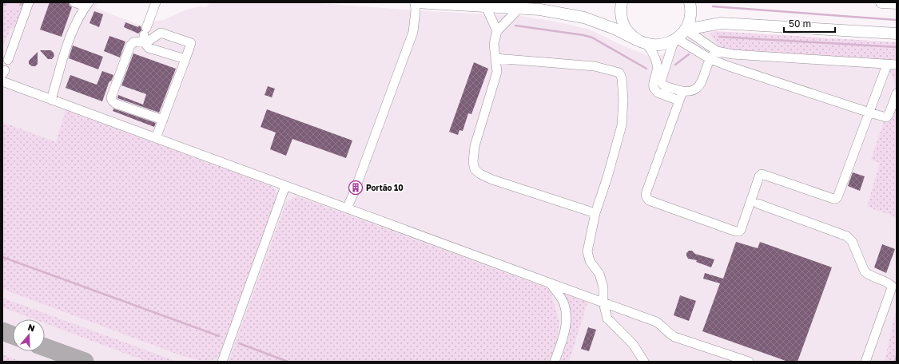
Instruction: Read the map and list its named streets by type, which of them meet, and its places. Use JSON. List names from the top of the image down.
{
  "places": {
    "building": ["Portão 10"]
  },
  "scale_bar": "50 m",
  "north": "top"
}
